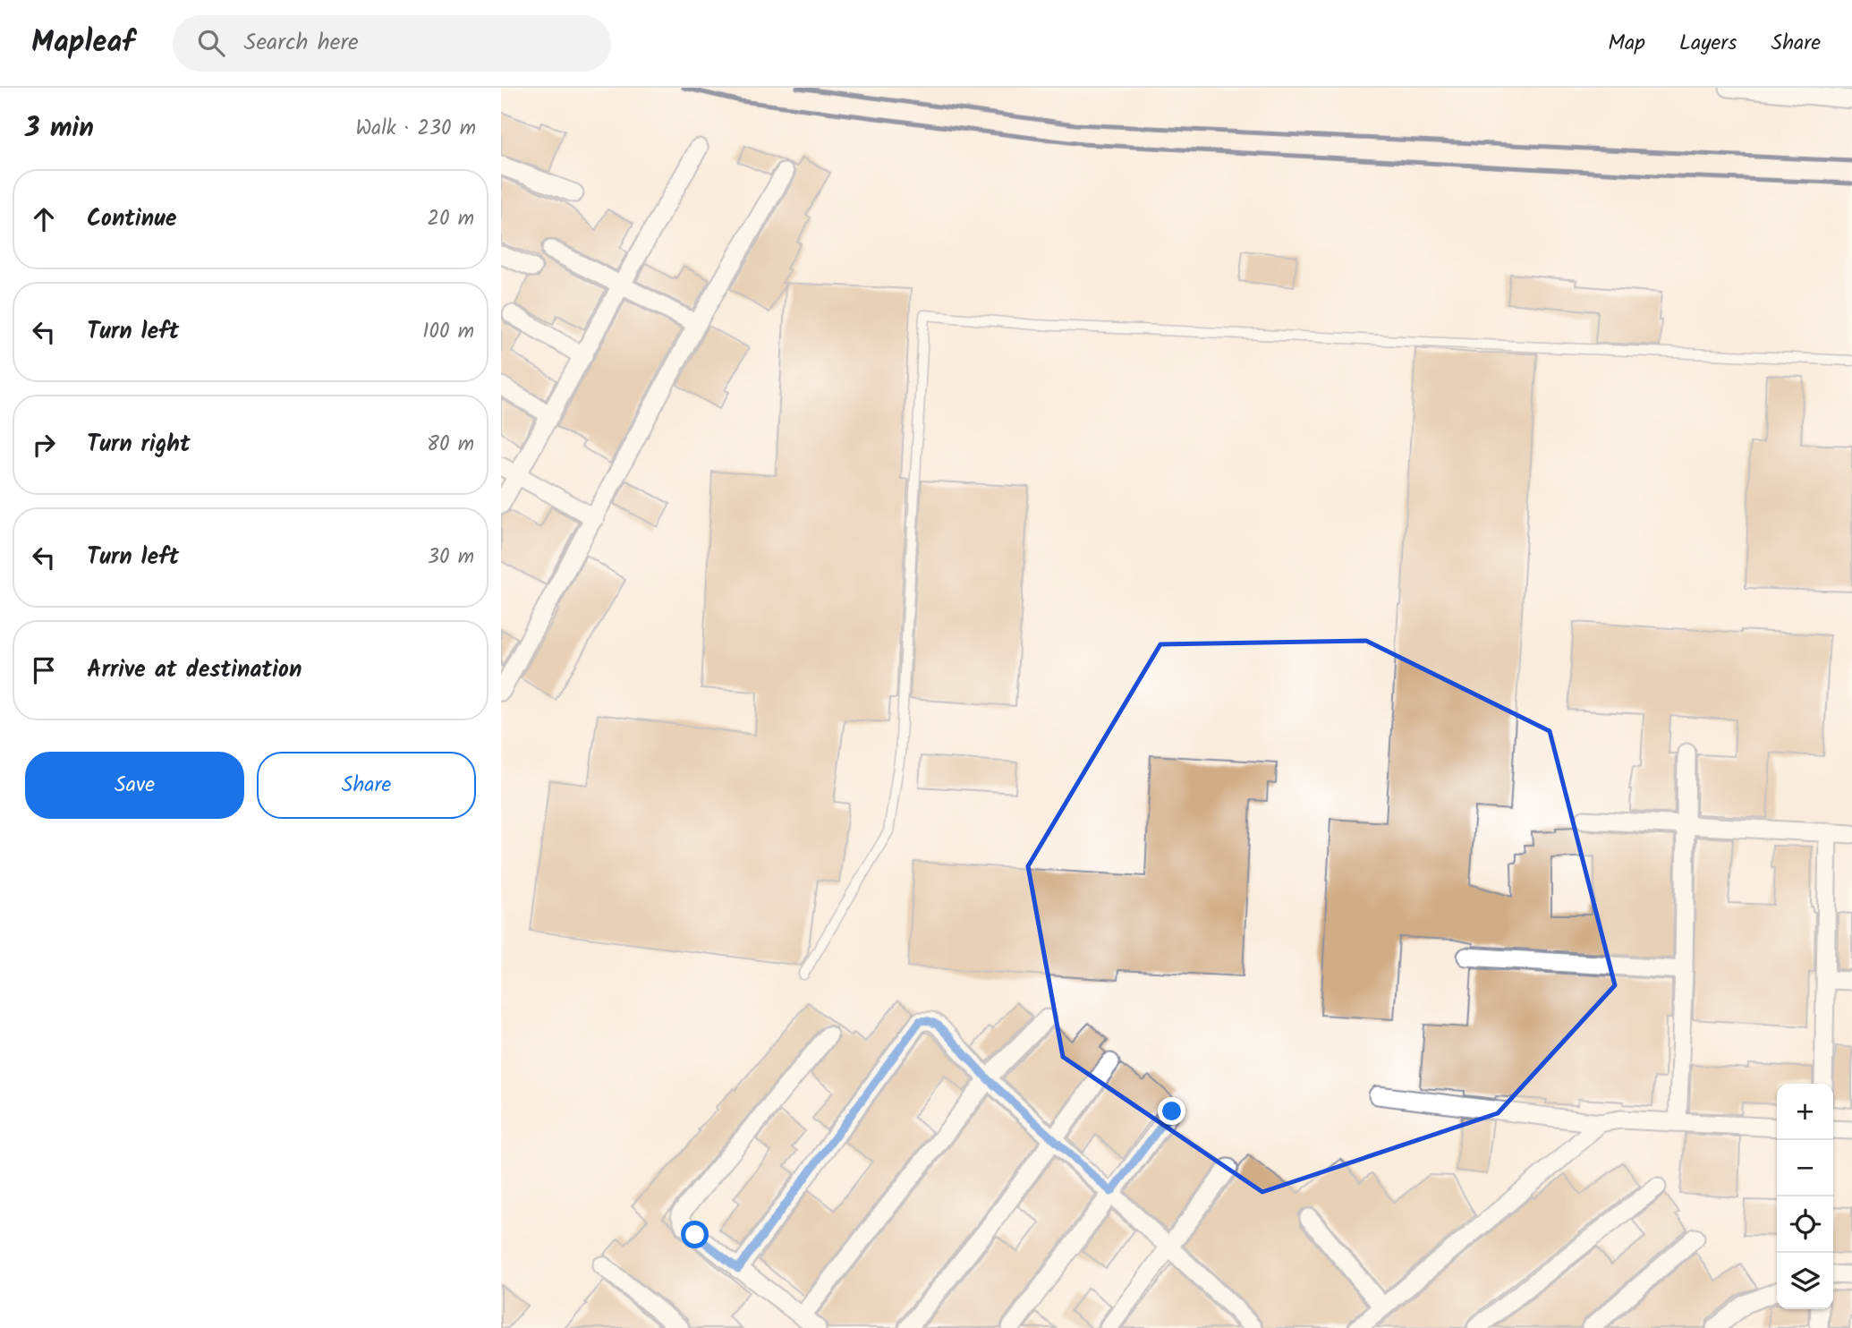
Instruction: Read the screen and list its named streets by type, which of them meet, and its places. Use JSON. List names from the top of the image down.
{
  "page": {
    "header": "Mapleaf",
    "search": "Search here",
    "nav": ["Map", "Layers", "Share"],
    "heading": ["3 min", "Walk · 230 m"],
    "list": [
      ["Continue", "20 m"],
      ["Turn left", "100 m"],
      ["Turn right", "80 m"],
      ["Turn left", "30 m"],
      "Arrive at destination"
    ],
    "buttons": ["Save", "Share"],
    "map_buttons": ["+", "−"]
  }
}
